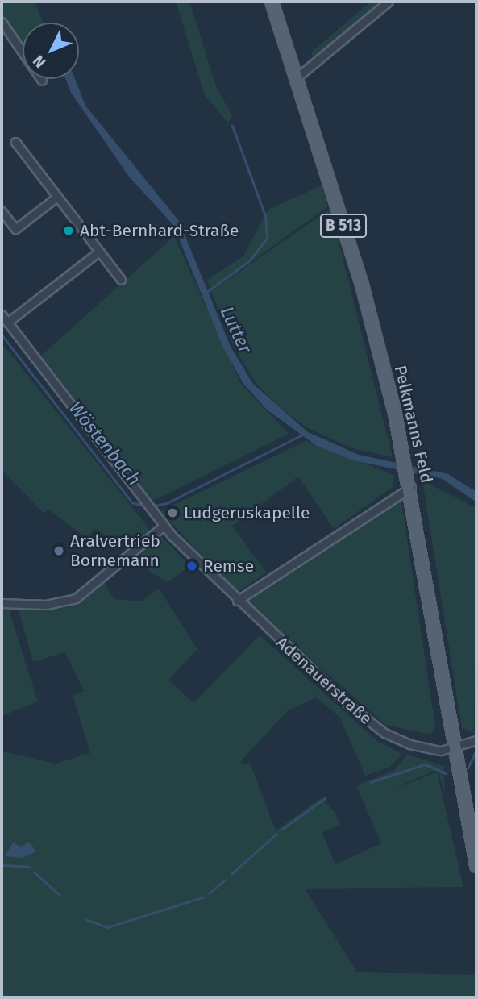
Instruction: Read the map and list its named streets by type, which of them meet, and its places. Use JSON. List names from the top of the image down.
{
  "streets": {
    "main road": ["B 513", "Pelkmanns Feld"],
    "street": ["Adenauerstraße"]
  },
  "crossings": [
    ["Pelkmanns Feld", "Adenauerstraße"]
  ],
  "water": ["Lutter", "Wöstenbach"],
  "places": [
    "Abt-Bernhard-Straße",
    "Ludgeruskapelle",
    "Aralvertrieb Bornemann",
    "Remse"
  ],
  "north": "bottom left"
}
